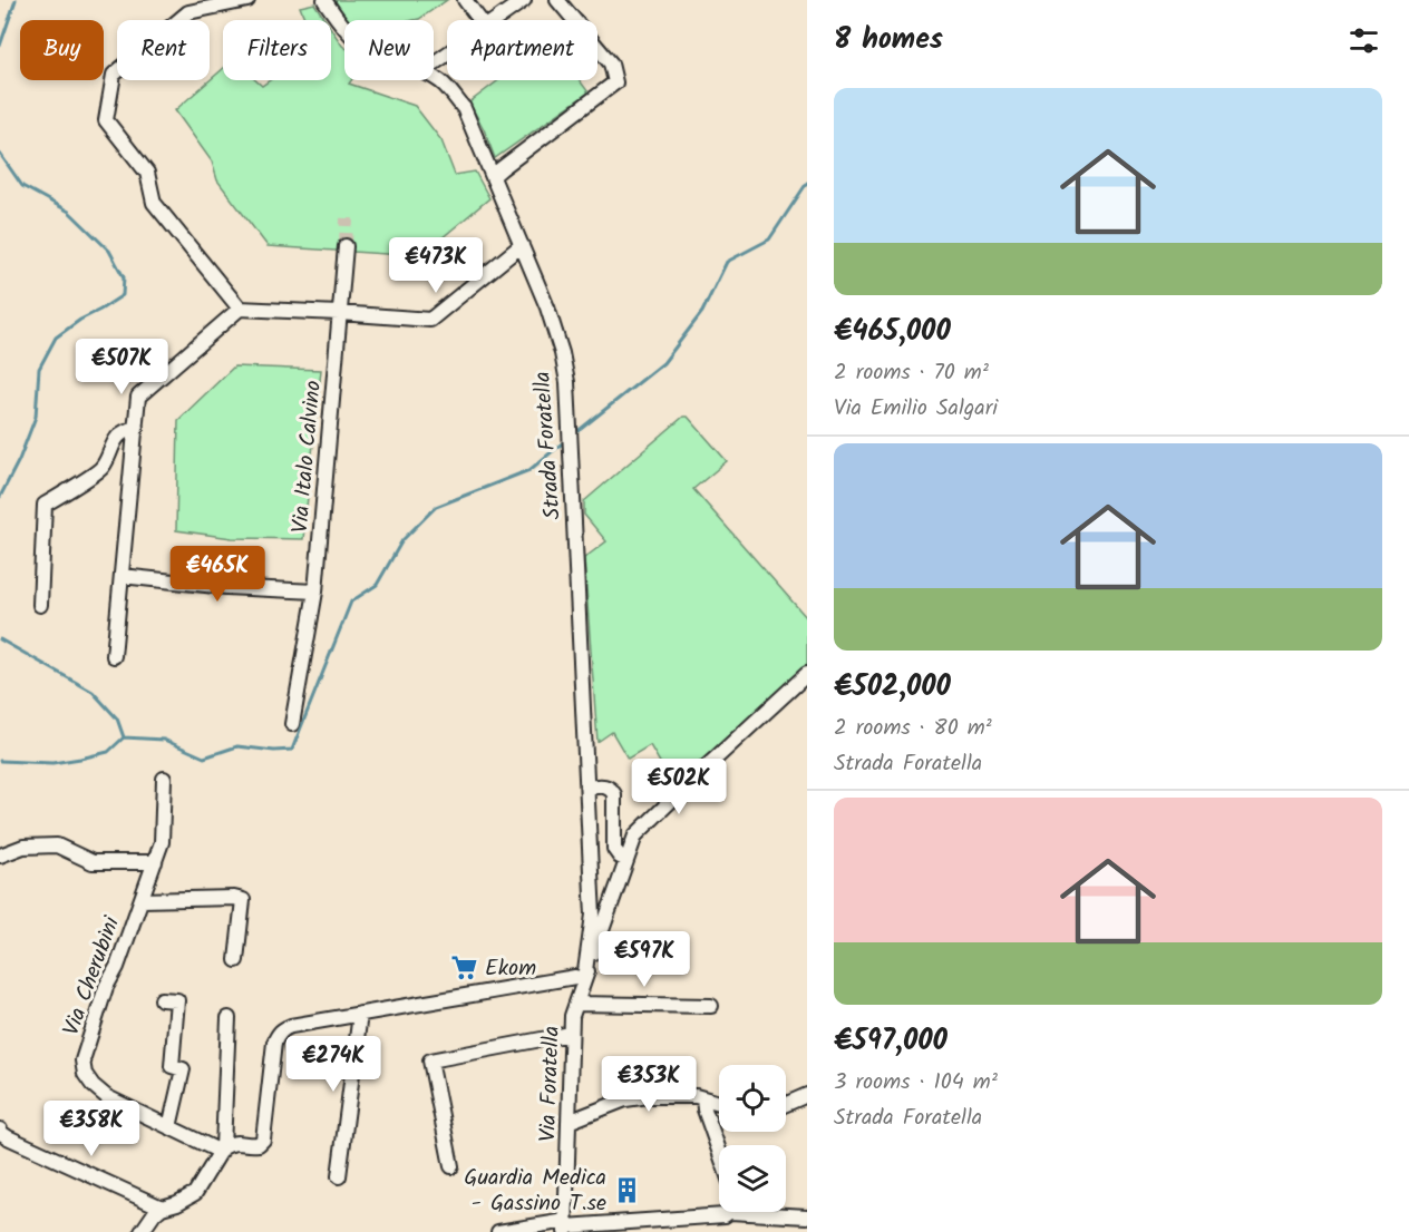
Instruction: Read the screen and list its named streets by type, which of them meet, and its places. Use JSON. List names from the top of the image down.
{
  "streets": {
    "street": [
      "Strada Foratella",
      "Via Italo Calvino",
      "Via Cherubini",
      "Via Foratella"
    ]
  },
  "crossings": [
    ["Strada Foratella", "Via Foratella"]
  ],
  "places": {
    "supermarket": ["Ekom"],
    "building": ["Guardia Medica - Gassino T.se"]
  },
  "page": {
    "heading": "8 homes",
    "chip": [
      "Buy",
      "Rent",
      "Filters",
      "New",
      "Apartment"
    ],
    "list": [
      {
        "name": "€465,000",
        "note": "2 rooms · 70 m² · Via Emilio Salgari"
      },
      {
        "name": "€502,000",
        "note": "2 rooms · 80 m² · Strada Foratella"
      },
      {
        "name": "€597,000",
        "note": "3 rooms · 104 m² · Strada Foratella"
      }
    ],
    "price": [
      "€473K",
      "€507K",
      "€465K",
      "€502K",
      "€597K",
      "€274K",
      "€353K",
      "€358K"
    ]
  }
}
